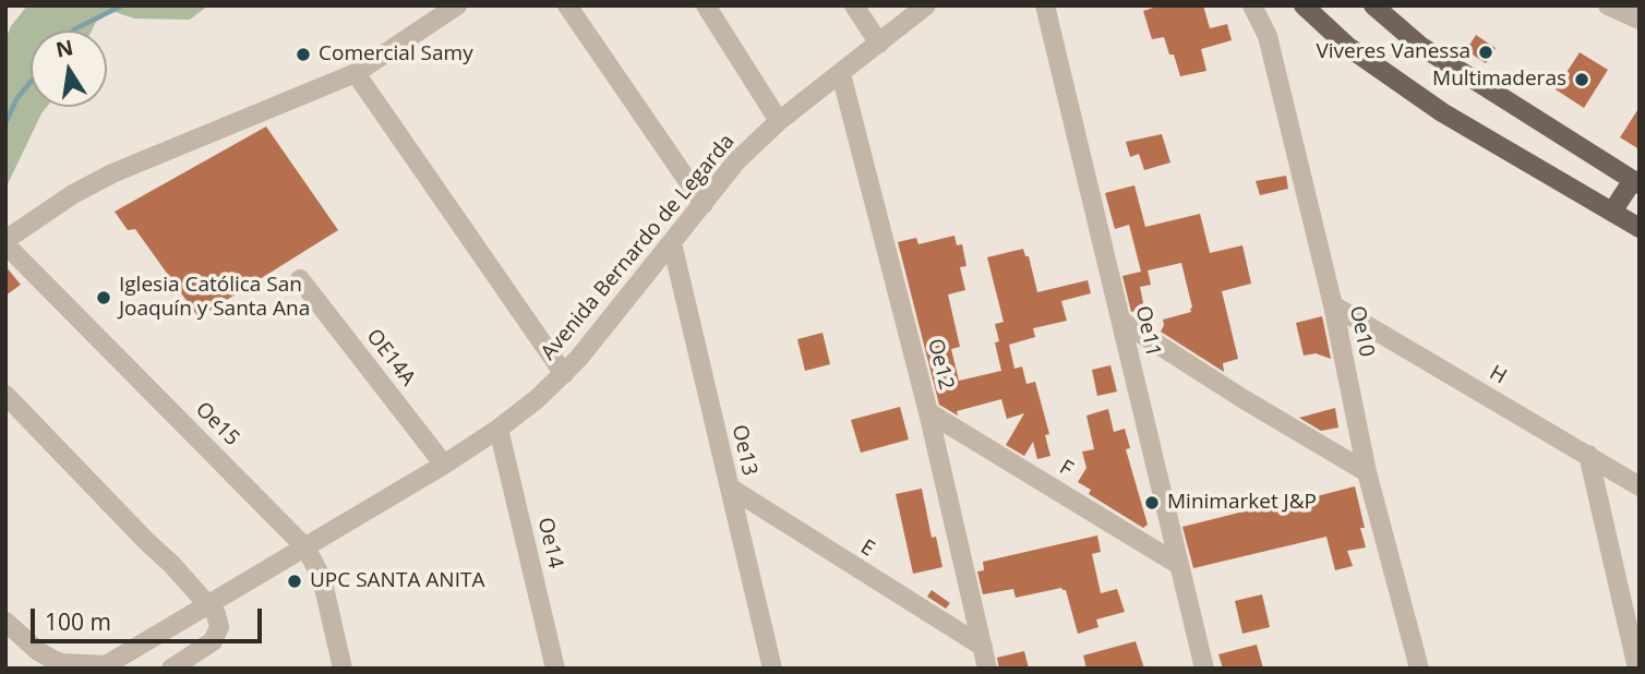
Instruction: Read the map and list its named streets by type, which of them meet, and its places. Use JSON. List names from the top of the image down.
{
  "streets": {
    "street": [
      "Avenida Bernardo de Legarda",
      "Oe11",
      "Oe10",
      "OE14A",
      "Oe12",
      "H",
      "Oe15",
      "Oe13",
      "F",
      "Oe14",
      "E"
    ]
  },
  "crossings": [
    ["Avenida Bernardo de Legarda", "OE14A"],
    ["Avenida Bernardo de Legarda", "Oe12"],
    ["Avenida Bernardo de Legarda", "Oe15"],
    ["Avenida Bernardo de Legarda", "Oe13"],
    ["Avenida Bernardo de Legarda", "Oe14"],
    ["Oe11", "F"],
    ["Oe10", "H"],
    ["Oe12", "F"],
    ["Oe12", "E"],
    ["Oe13", "E"]
  ],
  "places": [
    "Viveres Vanessa",
    "Comercial Samy",
    "Multimaderas",
    "Iglesia Católica San Joaquín y Santa Ana",
    "Minimarket J&P",
    "UPC SANTA ANITA"
  ],
  "scale_bar": "100 m",
  "north": "top"
}
